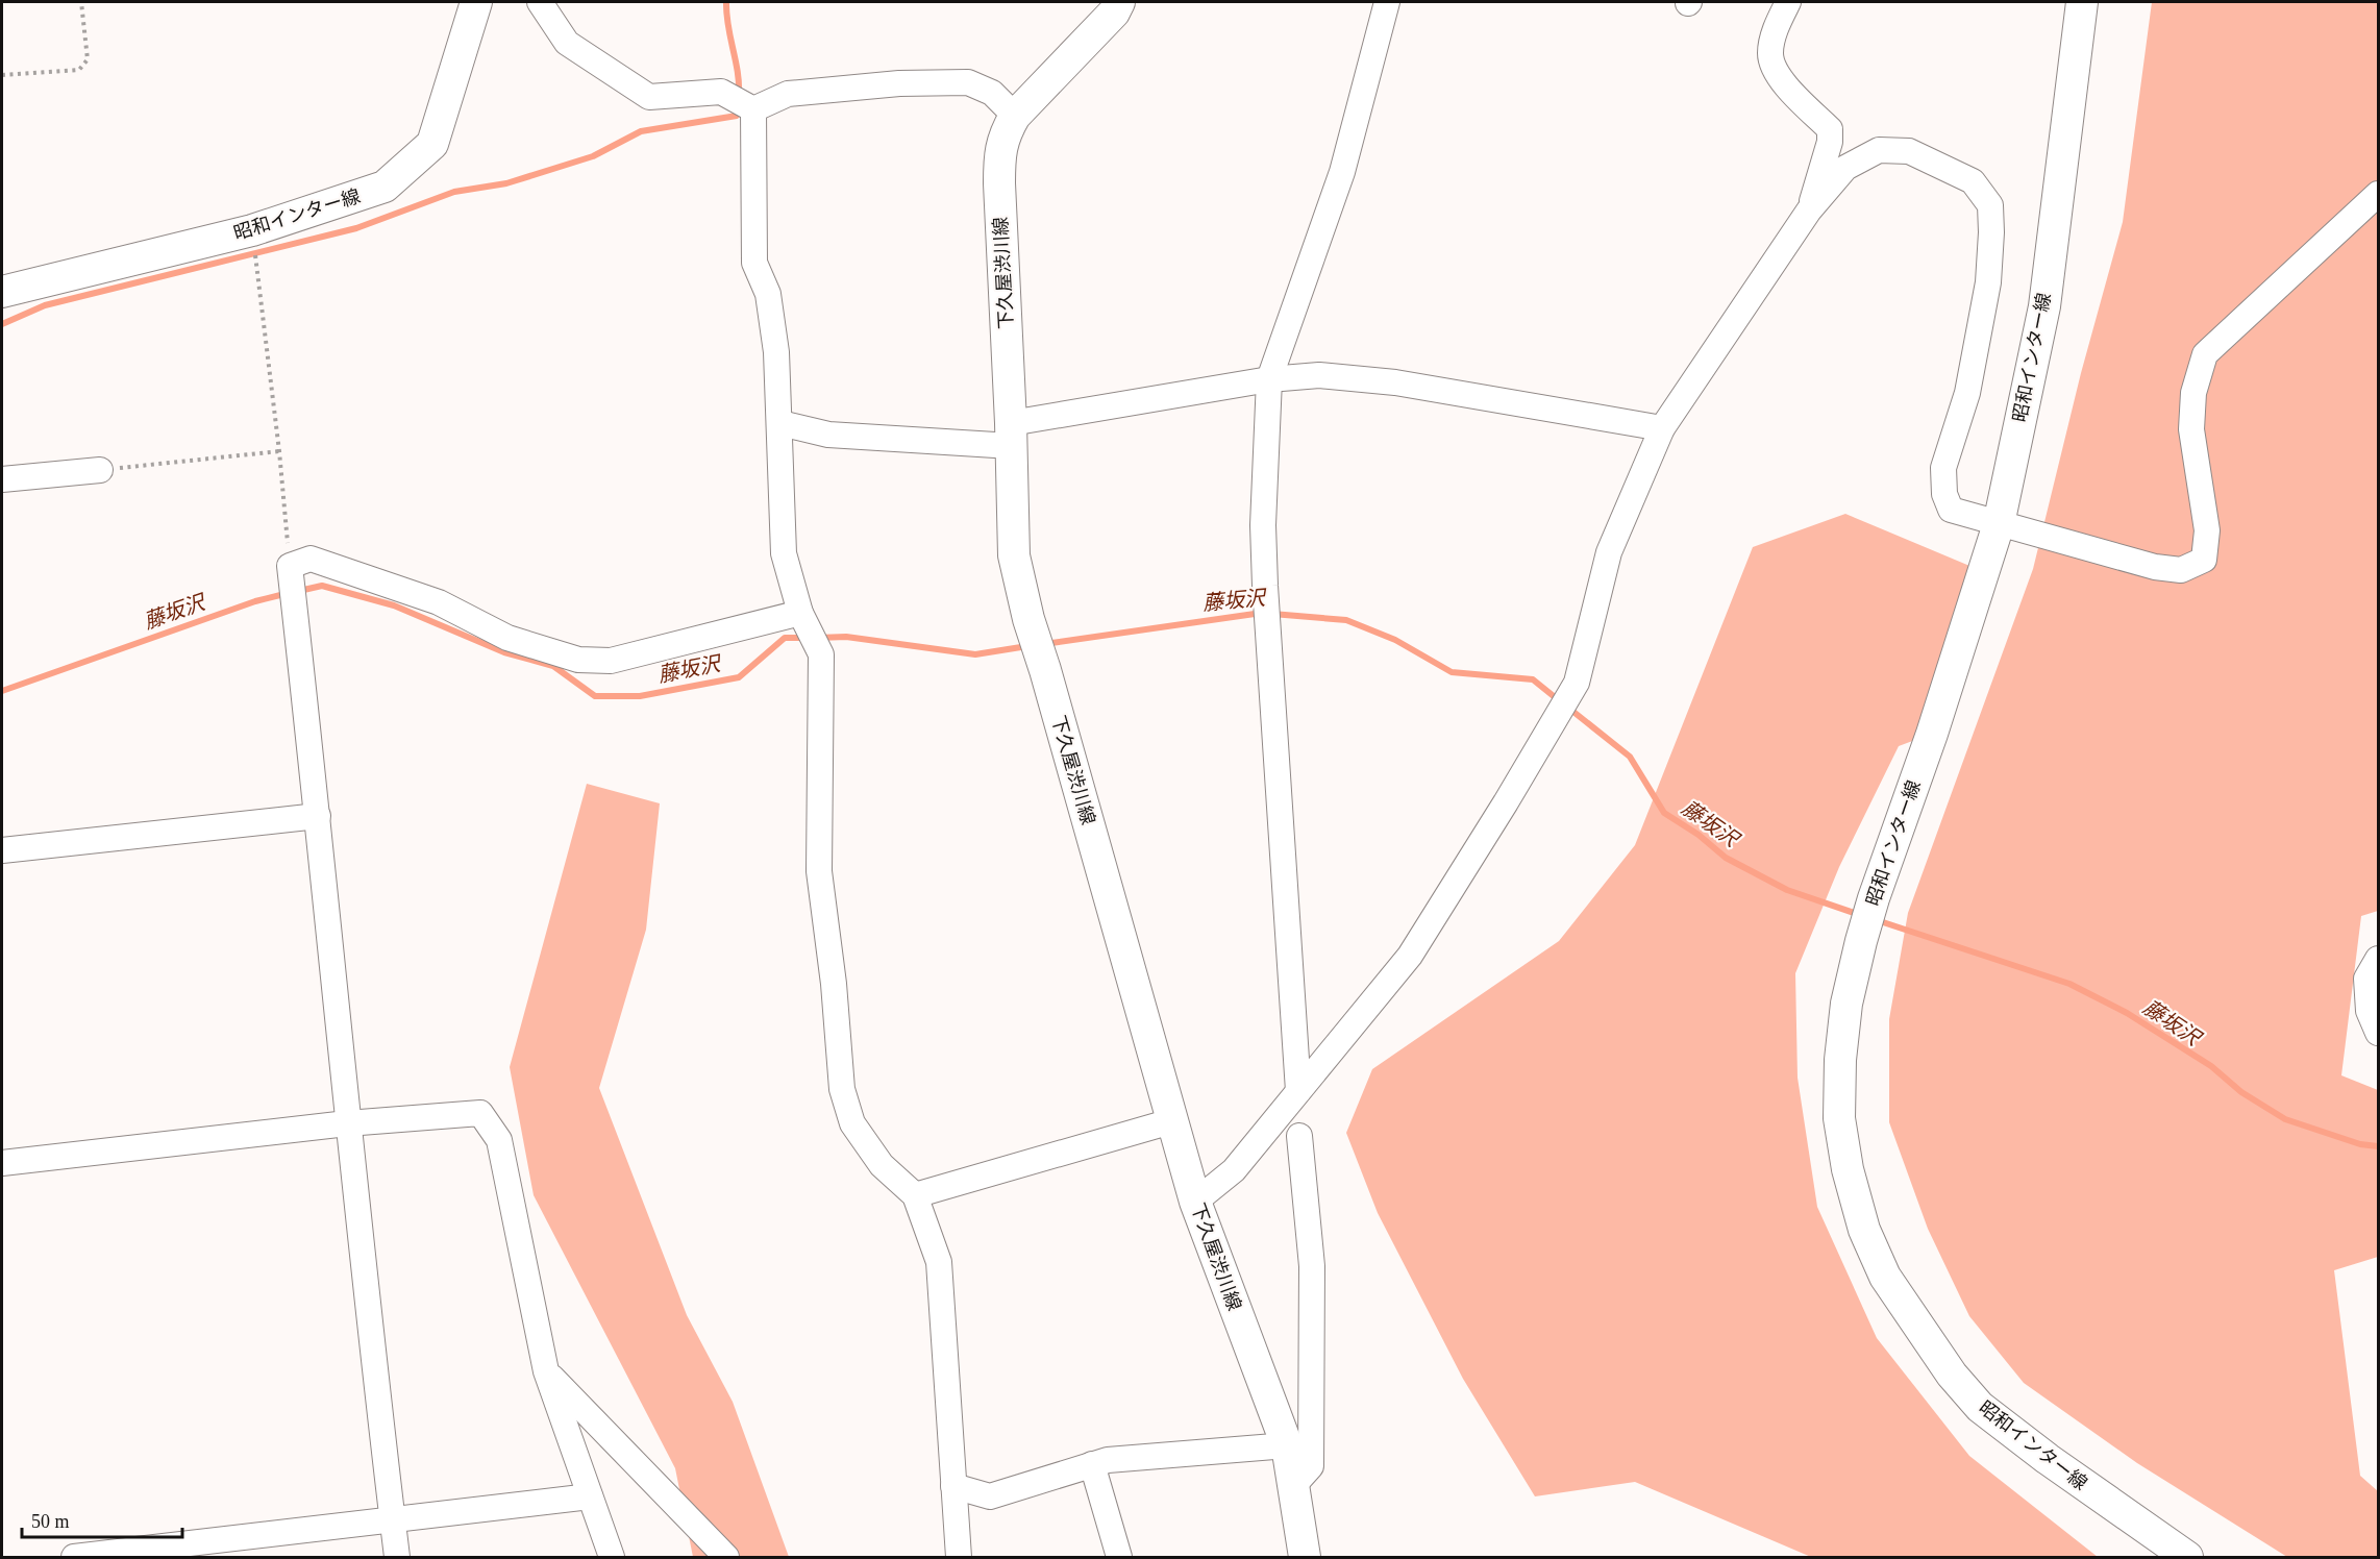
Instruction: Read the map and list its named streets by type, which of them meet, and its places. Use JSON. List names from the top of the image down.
{
  "streets": {
    "main road": ["昭和インター線", "下久屋渋川線"]
  },
  "water": ["藤坂沢"],
  "scale_bar": "50 m"
}
